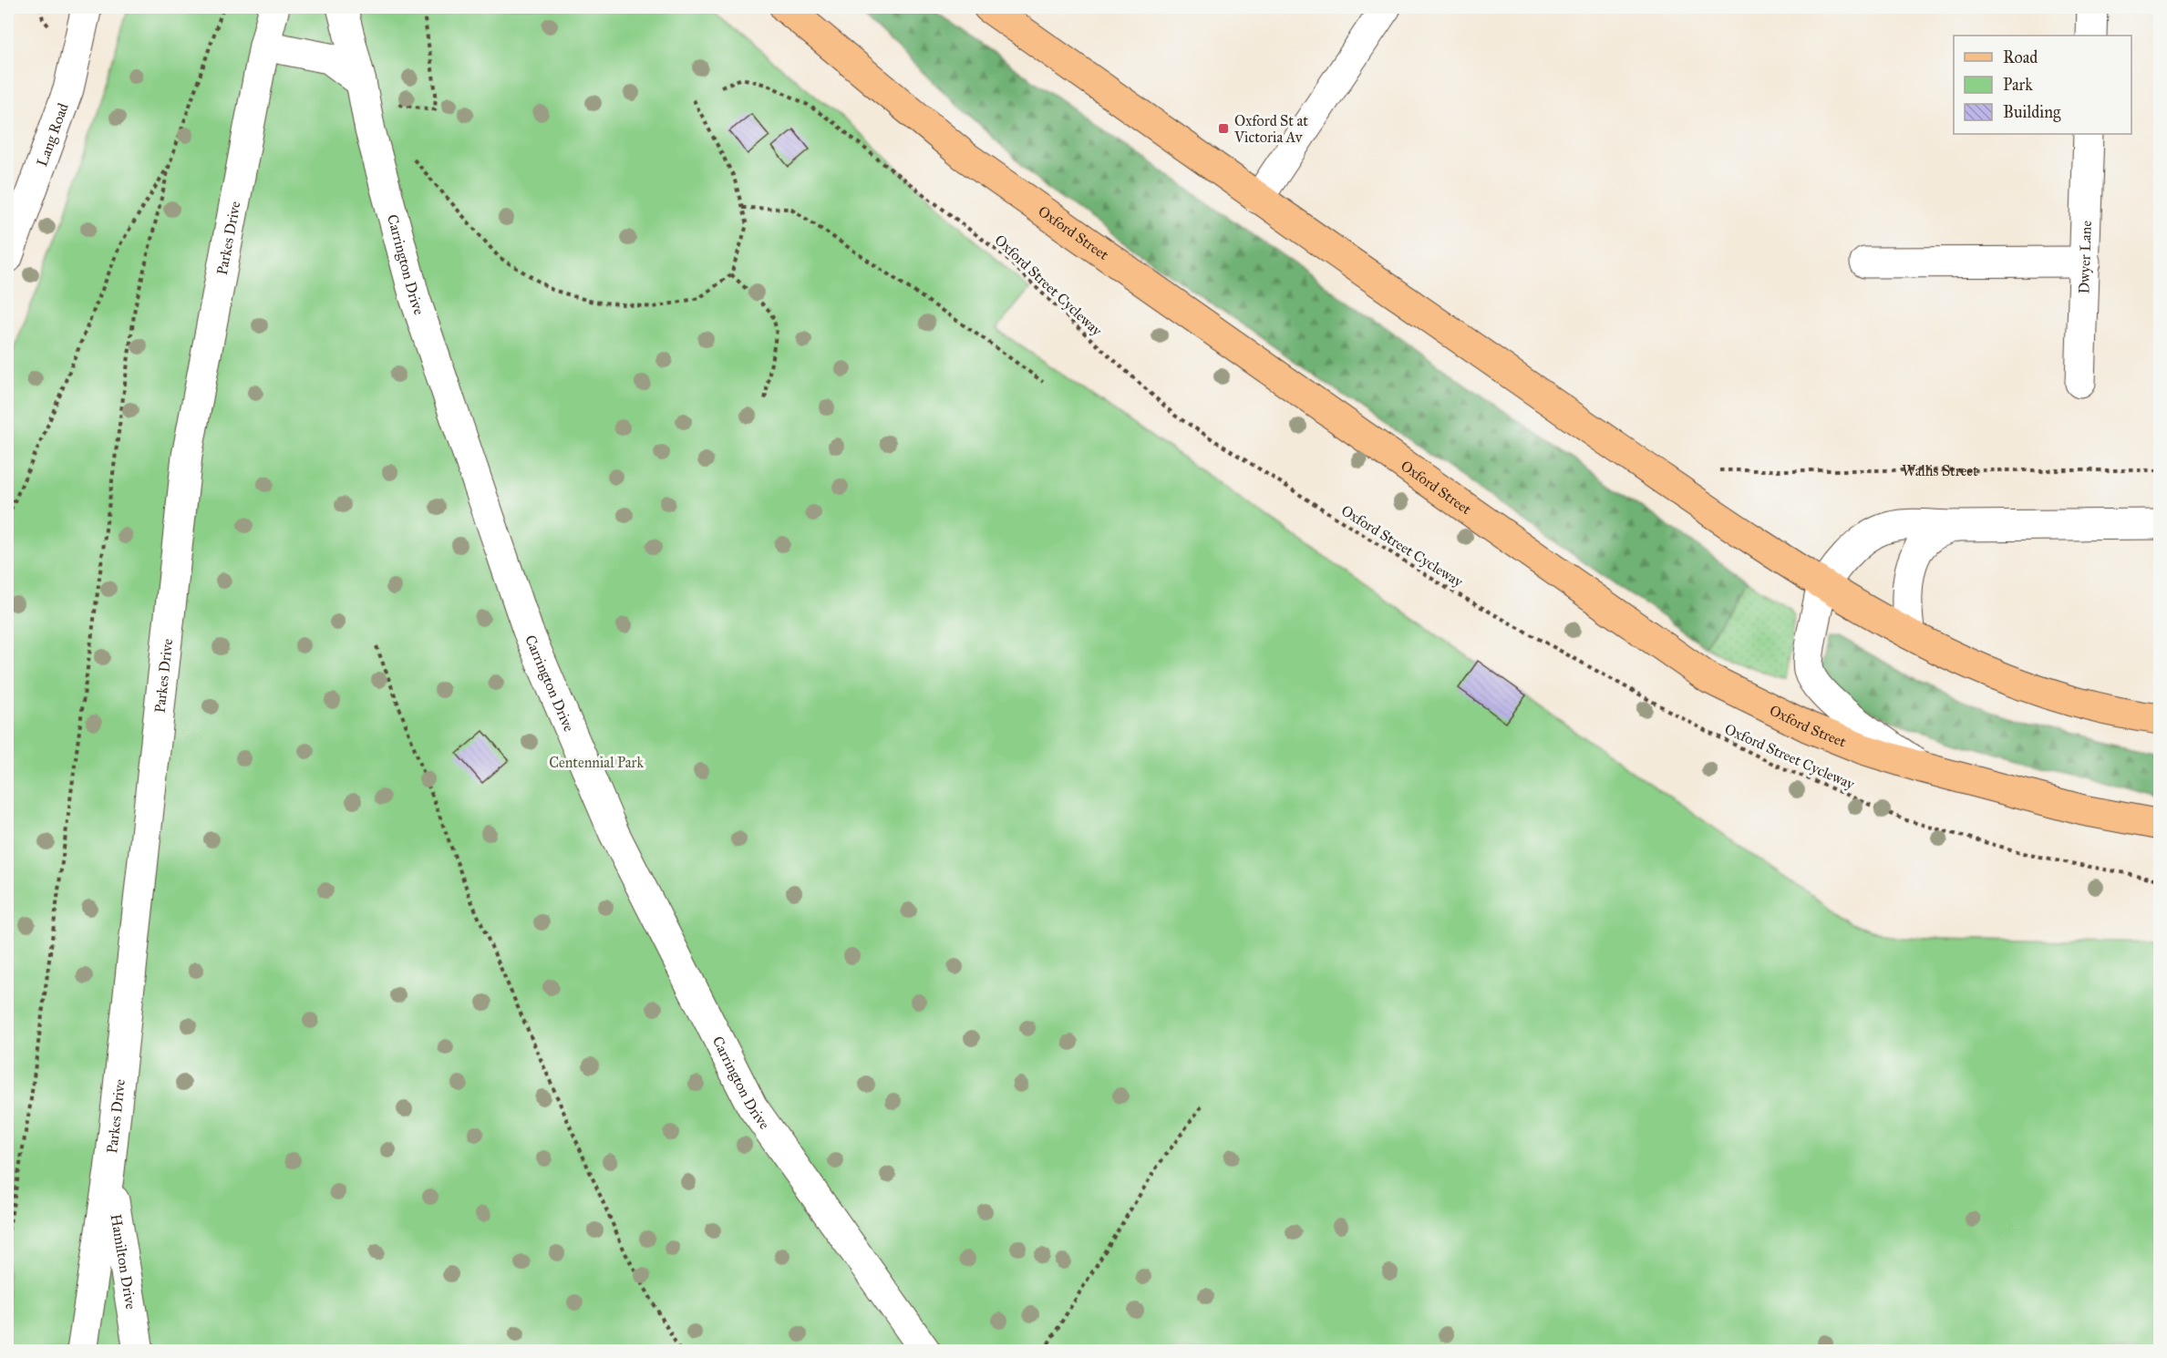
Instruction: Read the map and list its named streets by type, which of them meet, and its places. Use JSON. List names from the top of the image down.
{
  "streets": {
    "main road": ["Oxford Street"],
    "street": [
      "Lang Road",
      "Parkes Drive",
      "Dwyer Lane",
      "Carrington Drive",
      "Hamilton Drive"
    ],
    "path": ["Oxford Street Cycleway", "Wallis Street"]
  },
  "crossings": [
    ["Parkes Drive", "Hamilton Drive"]
  ],
  "parks": ["Centennial Park"],
  "places": {
    "transit": ["Oxford St at Victoria Av"]
  },
  "legend": ["Road", "Park", "Building"]
}
